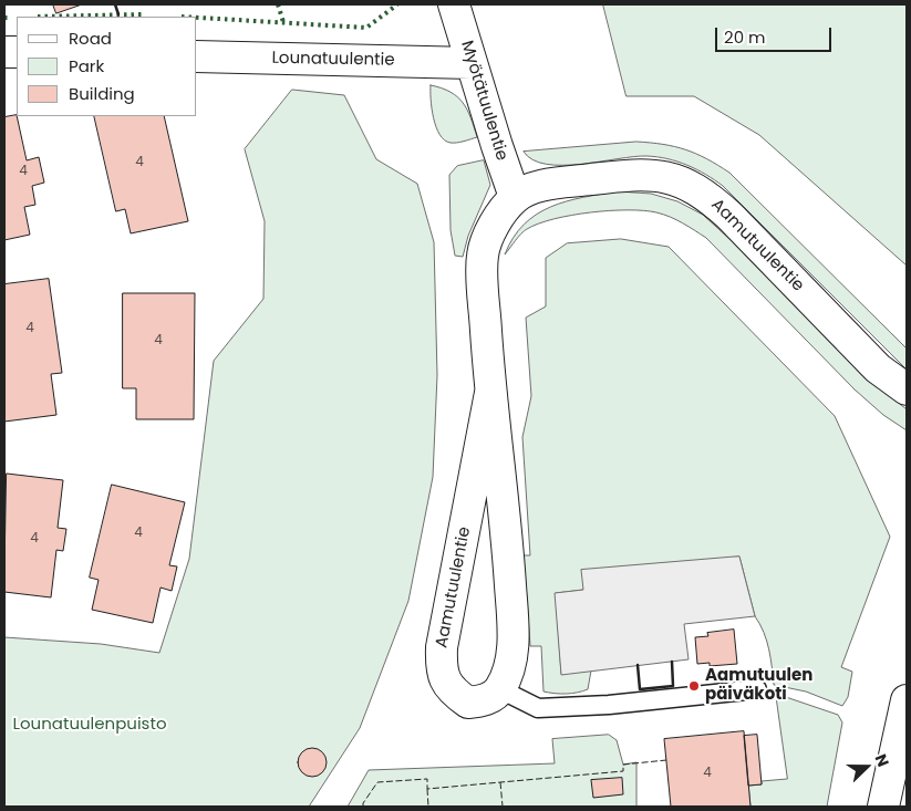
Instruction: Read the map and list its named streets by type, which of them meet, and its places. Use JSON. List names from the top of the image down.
{
  "streets": {
    "street": ["Lounatuulentie", "Myötätuulentie", "Aamutuulentie"]
  },
  "crossings": [
    ["Lounatuulentie", "Myötätuulentie"],
    ["Myötätuulentie", "Aamutuulentie"]
  ],
  "parks": ["Lounatuulenpuisto"],
  "places": ["Aamutuulen päiväkoti"],
  "house_numbers": [
    "4",
    "4",
    "4",
    "4",
    "4",
    "4",
    "4"
  ],
  "legend": ["Road", "Park", "Building"],
  "scale_bar": "20 m",
  "north": "right"
}
